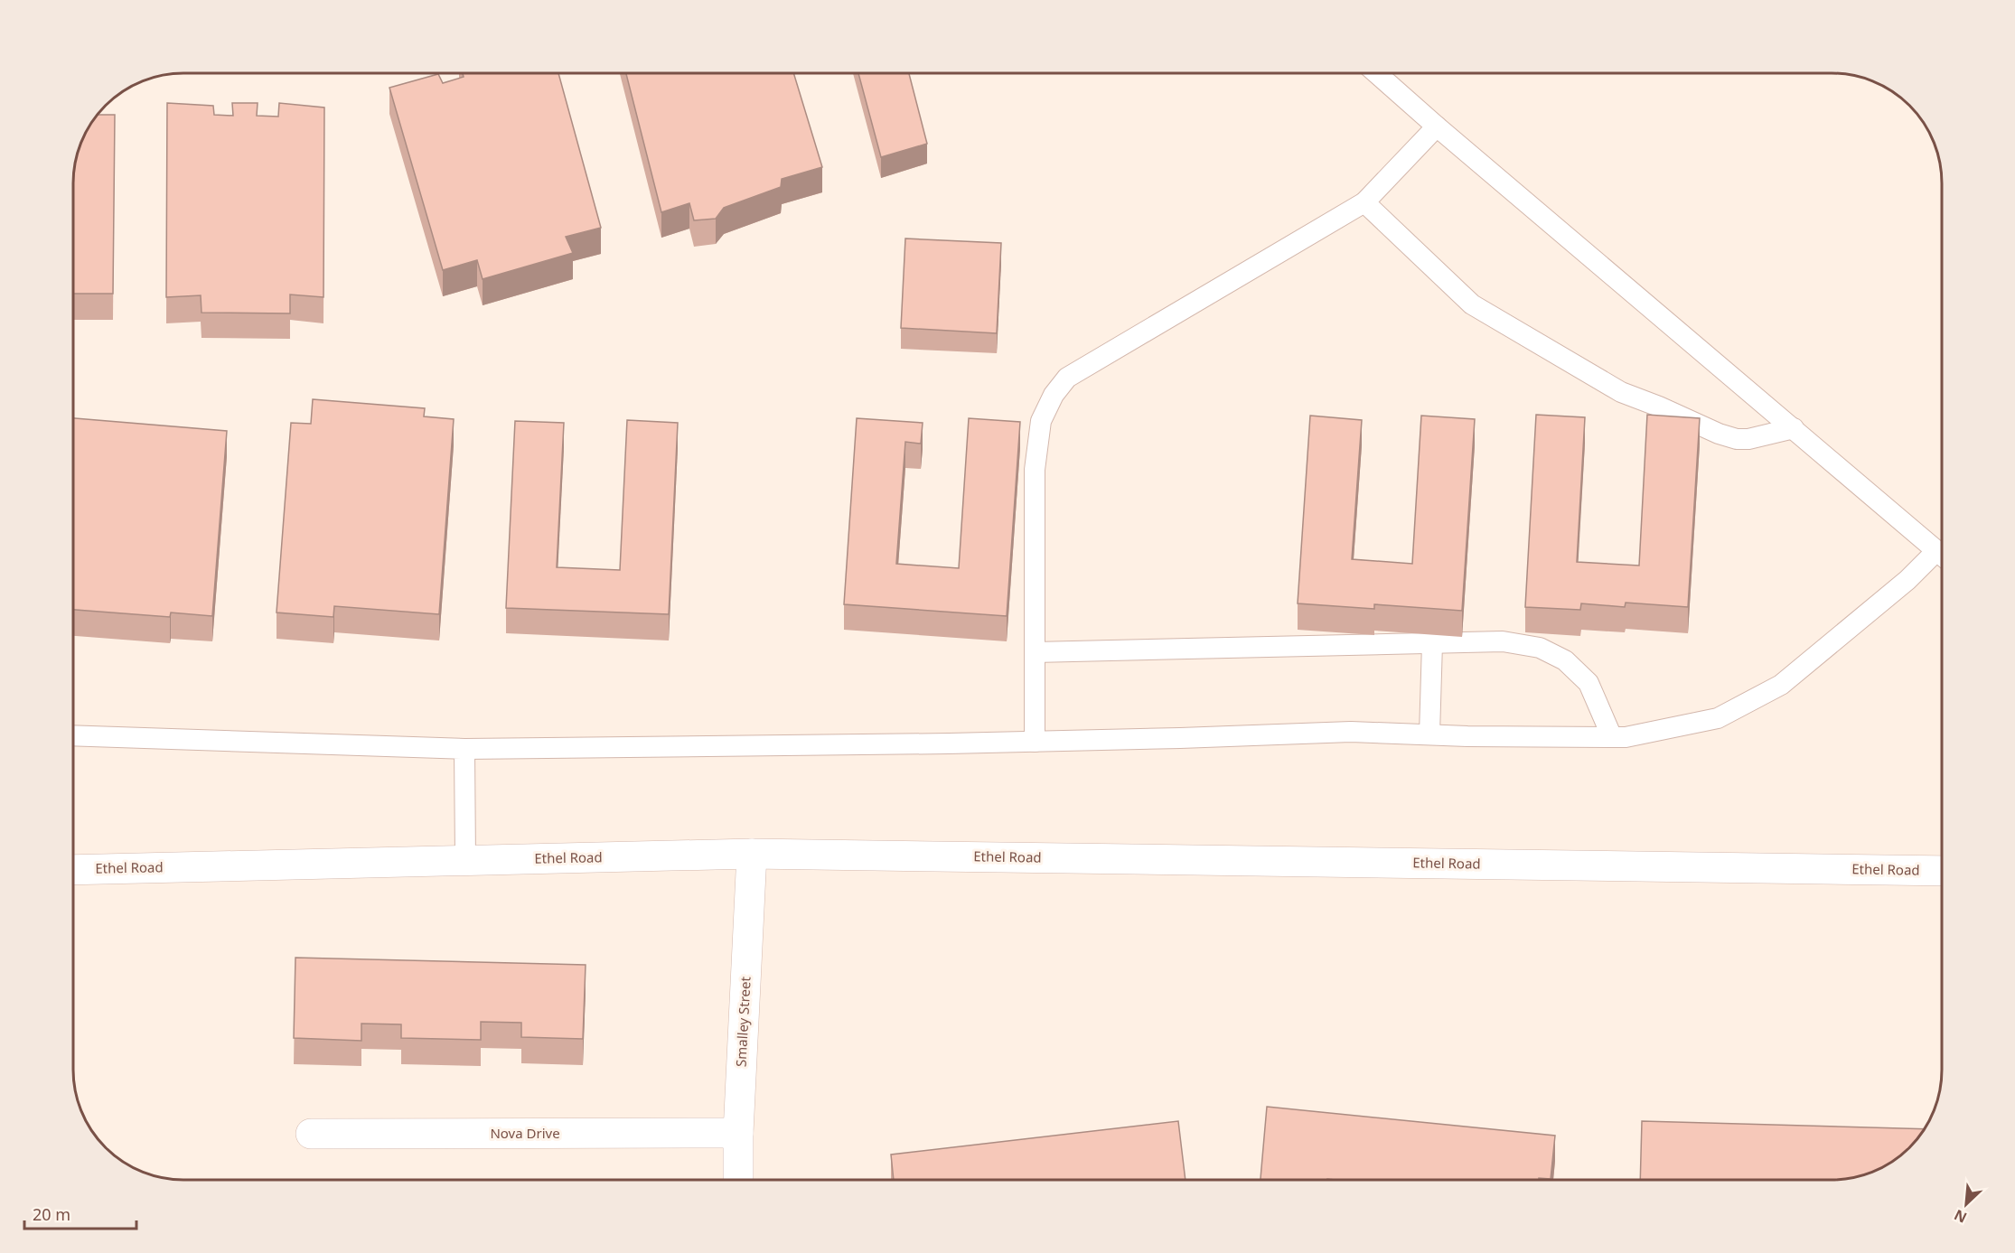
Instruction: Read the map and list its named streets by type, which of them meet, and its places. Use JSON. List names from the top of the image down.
{
  "streets": {
    "street": ["Ethel Road", "Smalley Street", "Nova Drive"]
  },
  "crossings": [
    ["Ethel Road", "Smalley Street"],
    ["Smalley Street", "Nova Drive"]
  ],
  "scale_bar": "20 m",
  "north": "bottom left"
}
